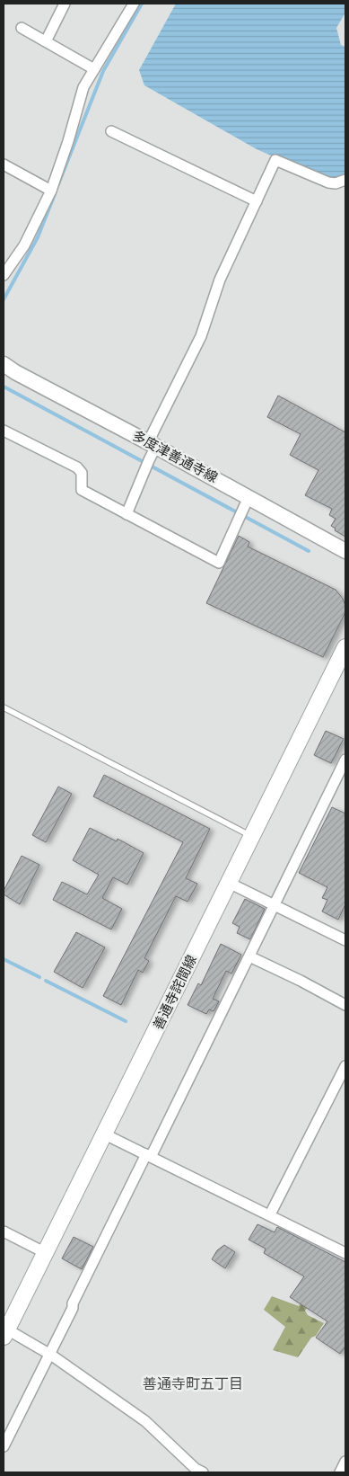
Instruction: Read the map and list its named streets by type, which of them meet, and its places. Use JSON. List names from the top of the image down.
{
  "streets": {
    "main road": ["多度津善通寺線", "善通寺詫間線"]
  },
  "districts": ["善通寺町五丁目"]
}
